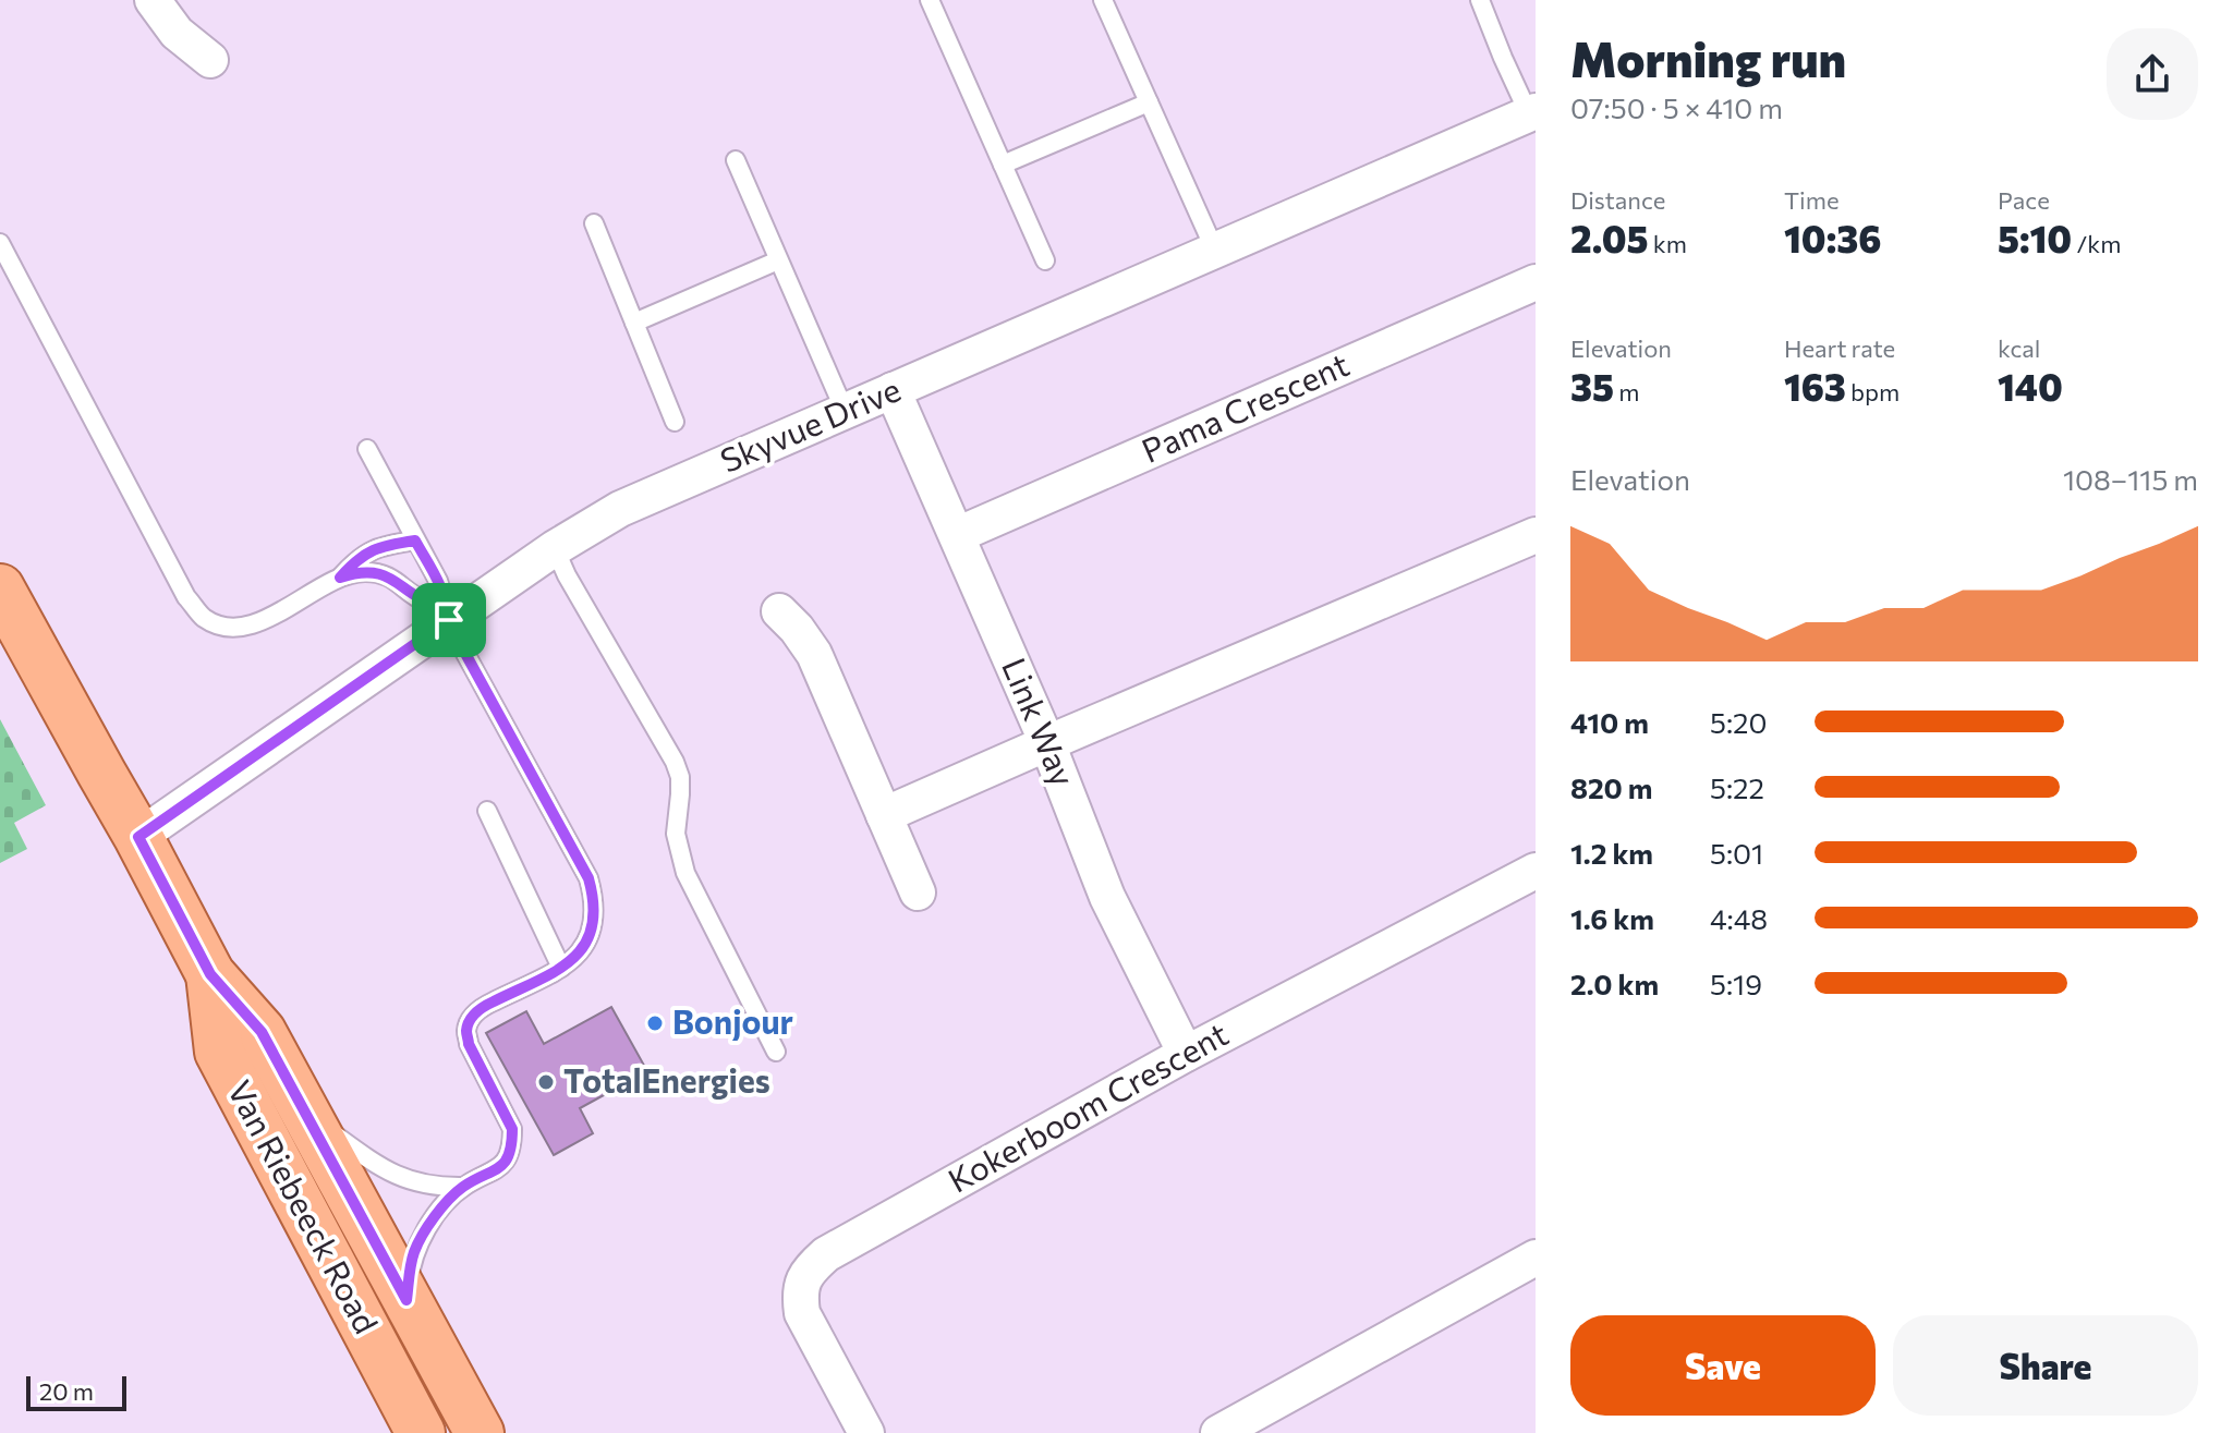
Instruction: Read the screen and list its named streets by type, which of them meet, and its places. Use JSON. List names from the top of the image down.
{
  "streets": {
    "main road": ["Van Riebeeck Road"],
    "street": [
      "Pama Crescent",
      "Skyvue Drive",
      "Link Way",
      "Kokerboom Crescent"
    ]
  },
  "crossings": [
    ["Pama Crescent", "Link Way"],
    ["Skyvue Drive", "Link Way"],
    ["Skyvue Drive", "Van Riebeeck Road"],
    ["Link Way", "Kokerboom Crescent"]
  ],
  "places": ["Bonjour", "TotalEnergies"],
  "scale_bar": "20 m",
  "page": {
    "heading": ["Morning run", "07:50 · 5 × 410 m"],
    "stats": [
      ["Distance", "2.05 km"],
      ["Time", "10:36"],
      ["Pace", "5:10 /km"],
      ["Elevation", "35 m"],
      ["Heart rate", "163 bpm"],
      ["kcal", "140"]
    ],
    "chart": ["Elevation", "108–115 m"],
    "list": [
      {
        "name": "410 m",
        "note": "5:20"
      },
      {
        "name": "820 m",
        "note": "5:22"
      },
      {
        "name": "1.2 km",
        "note": "5:01"
      },
      {
        "name": "1.6 km",
        "note": "4:48"
      },
      {
        "name": "2.0 km",
        "note": "5:19"
      }
    ],
    "buttons": ["Save", "Share"],
    "scale": "20 m"
  }
}
